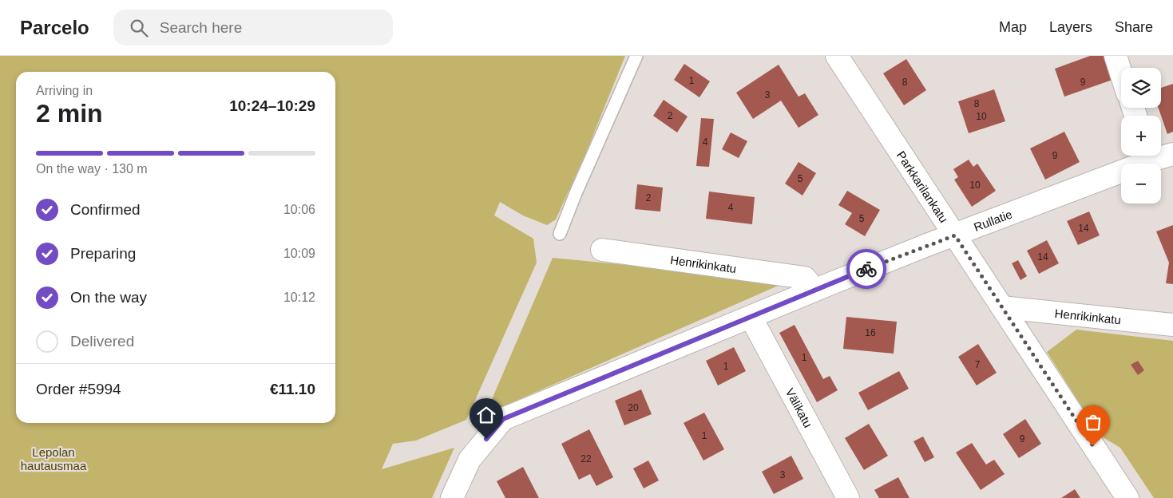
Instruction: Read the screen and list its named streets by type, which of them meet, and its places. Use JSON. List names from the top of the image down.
{
  "streets": {
    "street": [
      "Parkkarilankatu",
      "Rullatie",
      "Henrikinkatu",
      "Välikatu"
    ]
  },
  "crossings": [
    ["Parkkarilankatu", "Rullatie"],
    ["Parkkarilankatu", "Henrikinkatu"],
    ["Rullatie", "Henrikinkatu"],
    ["Rullatie", "Välikatu"]
  ],
  "parks": ["Lepolan hautausmaa"],
  "house_numbers": [
    "1",
    "8",
    "9",
    "3",
    "8",
    "2",
    "10",
    "4",
    "9",
    "5",
    "10",
    "2",
    "4",
    "5",
    "14",
    "14",
    "16",
    "1",
    "7",
    "1",
    "20",
    "1",
    "9",
    "22",
    "3"
  ],
  "page": {
    "header": "Parcelo",
    "search": "Search here",
    "nav": ["Map", "Layers", "Share"],
    "map_buttons": ["+", "−"],
    "heading": ["2 min", "Arriving in", "10:24–10:29"],
    "panel": ["Order #5994", "€11.10"],
    "bar": "On the way · 130 m",
    "list": [
      ["Confirmed", "10:06"],
      ["Preparing", "10:09"],
      ["On the way", "10:12"],
      "Delivered"
    ]
  }
}
